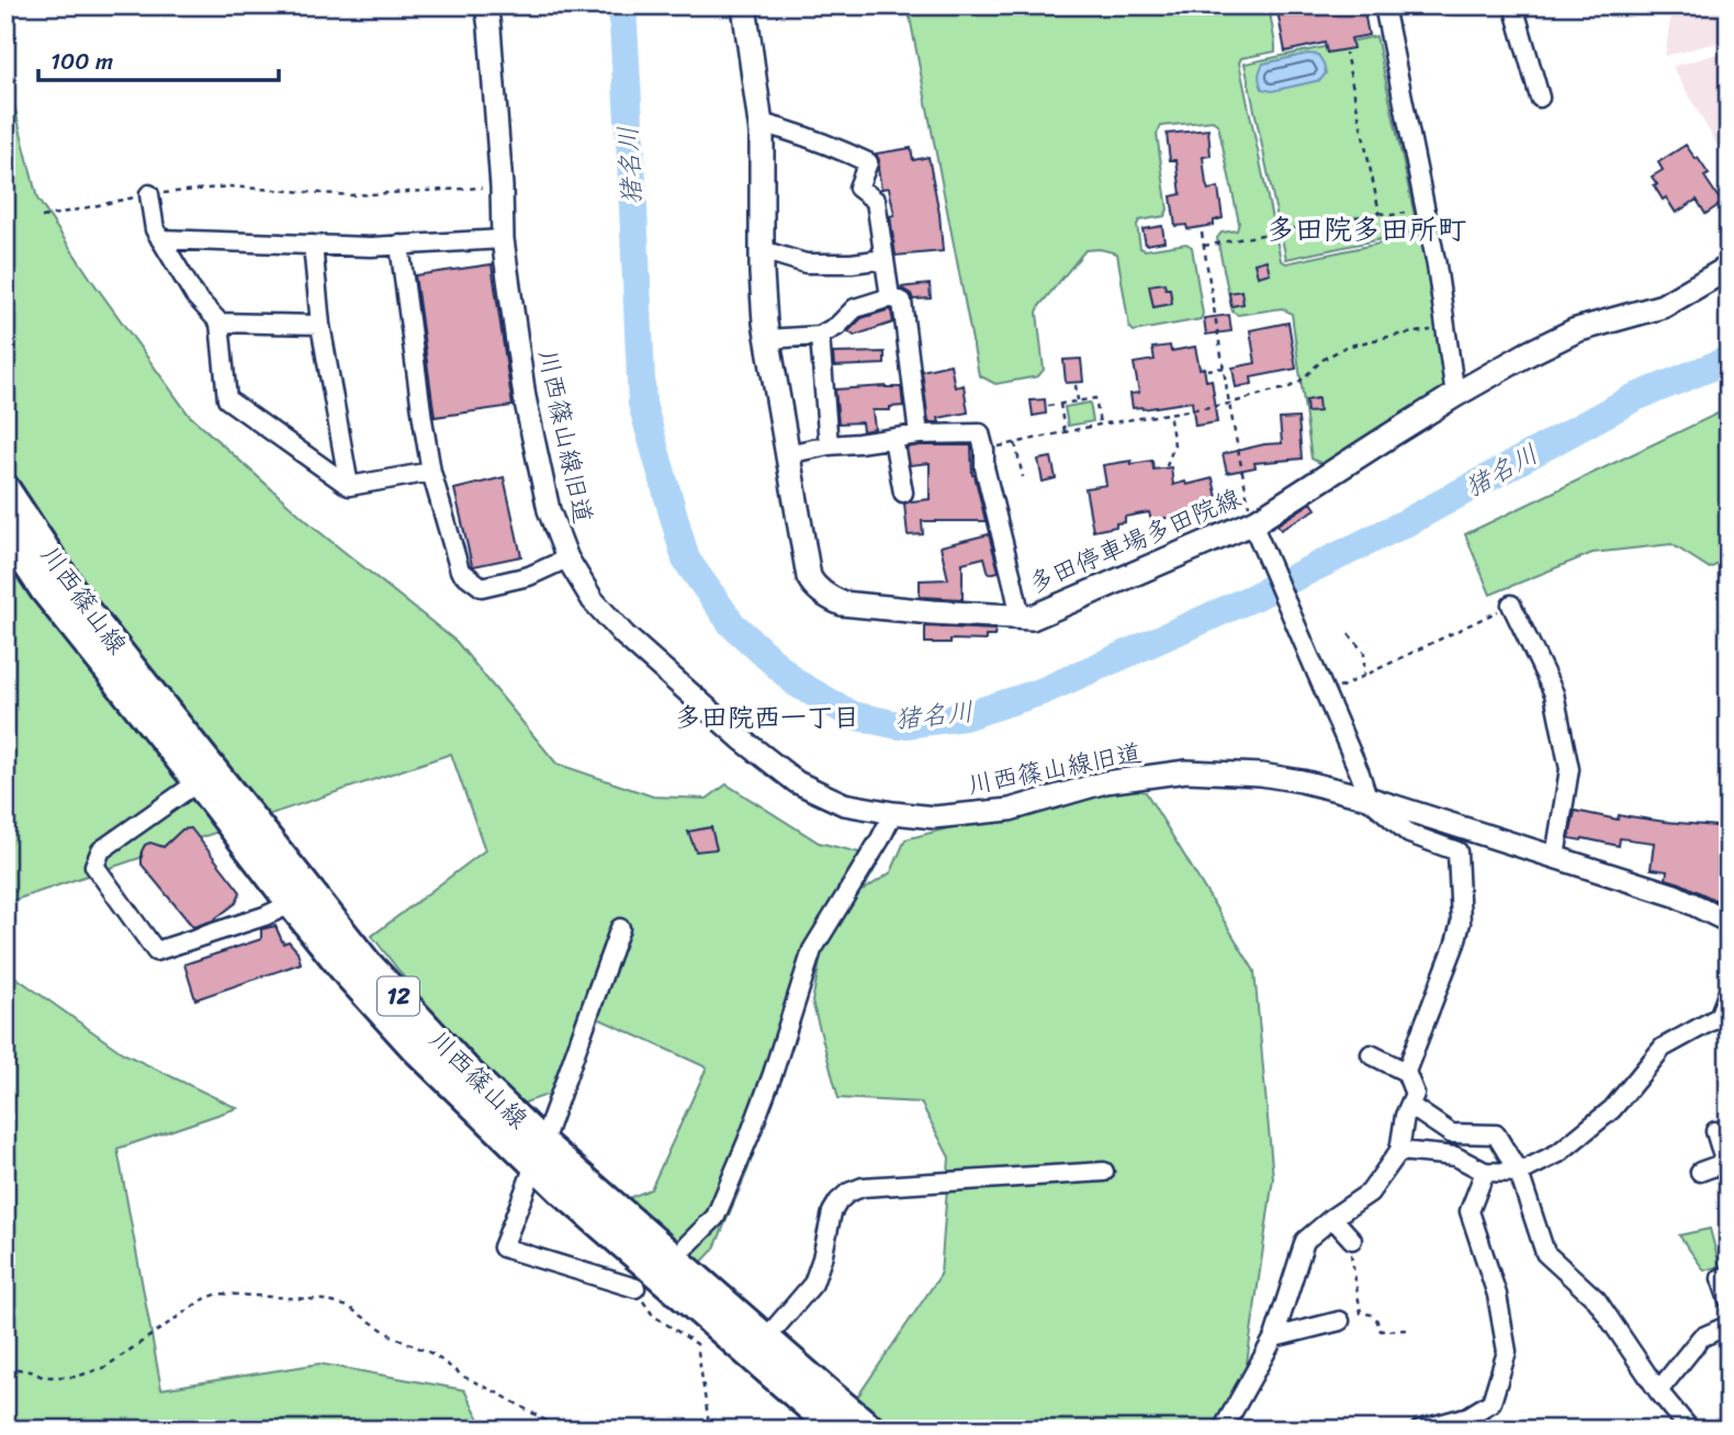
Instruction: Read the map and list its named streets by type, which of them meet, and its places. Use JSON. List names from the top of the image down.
{
  "streets": {
    "main road": ["多田停車場多田院線", "川西篠山線", "12"],
    "street": ["川西篠山線旧道"]
  },
  "districts": ["多田院多田所町", "多田院西一丁目"],
  "water": ["猪名川"],
  "scale_bar": "100 m"
}
